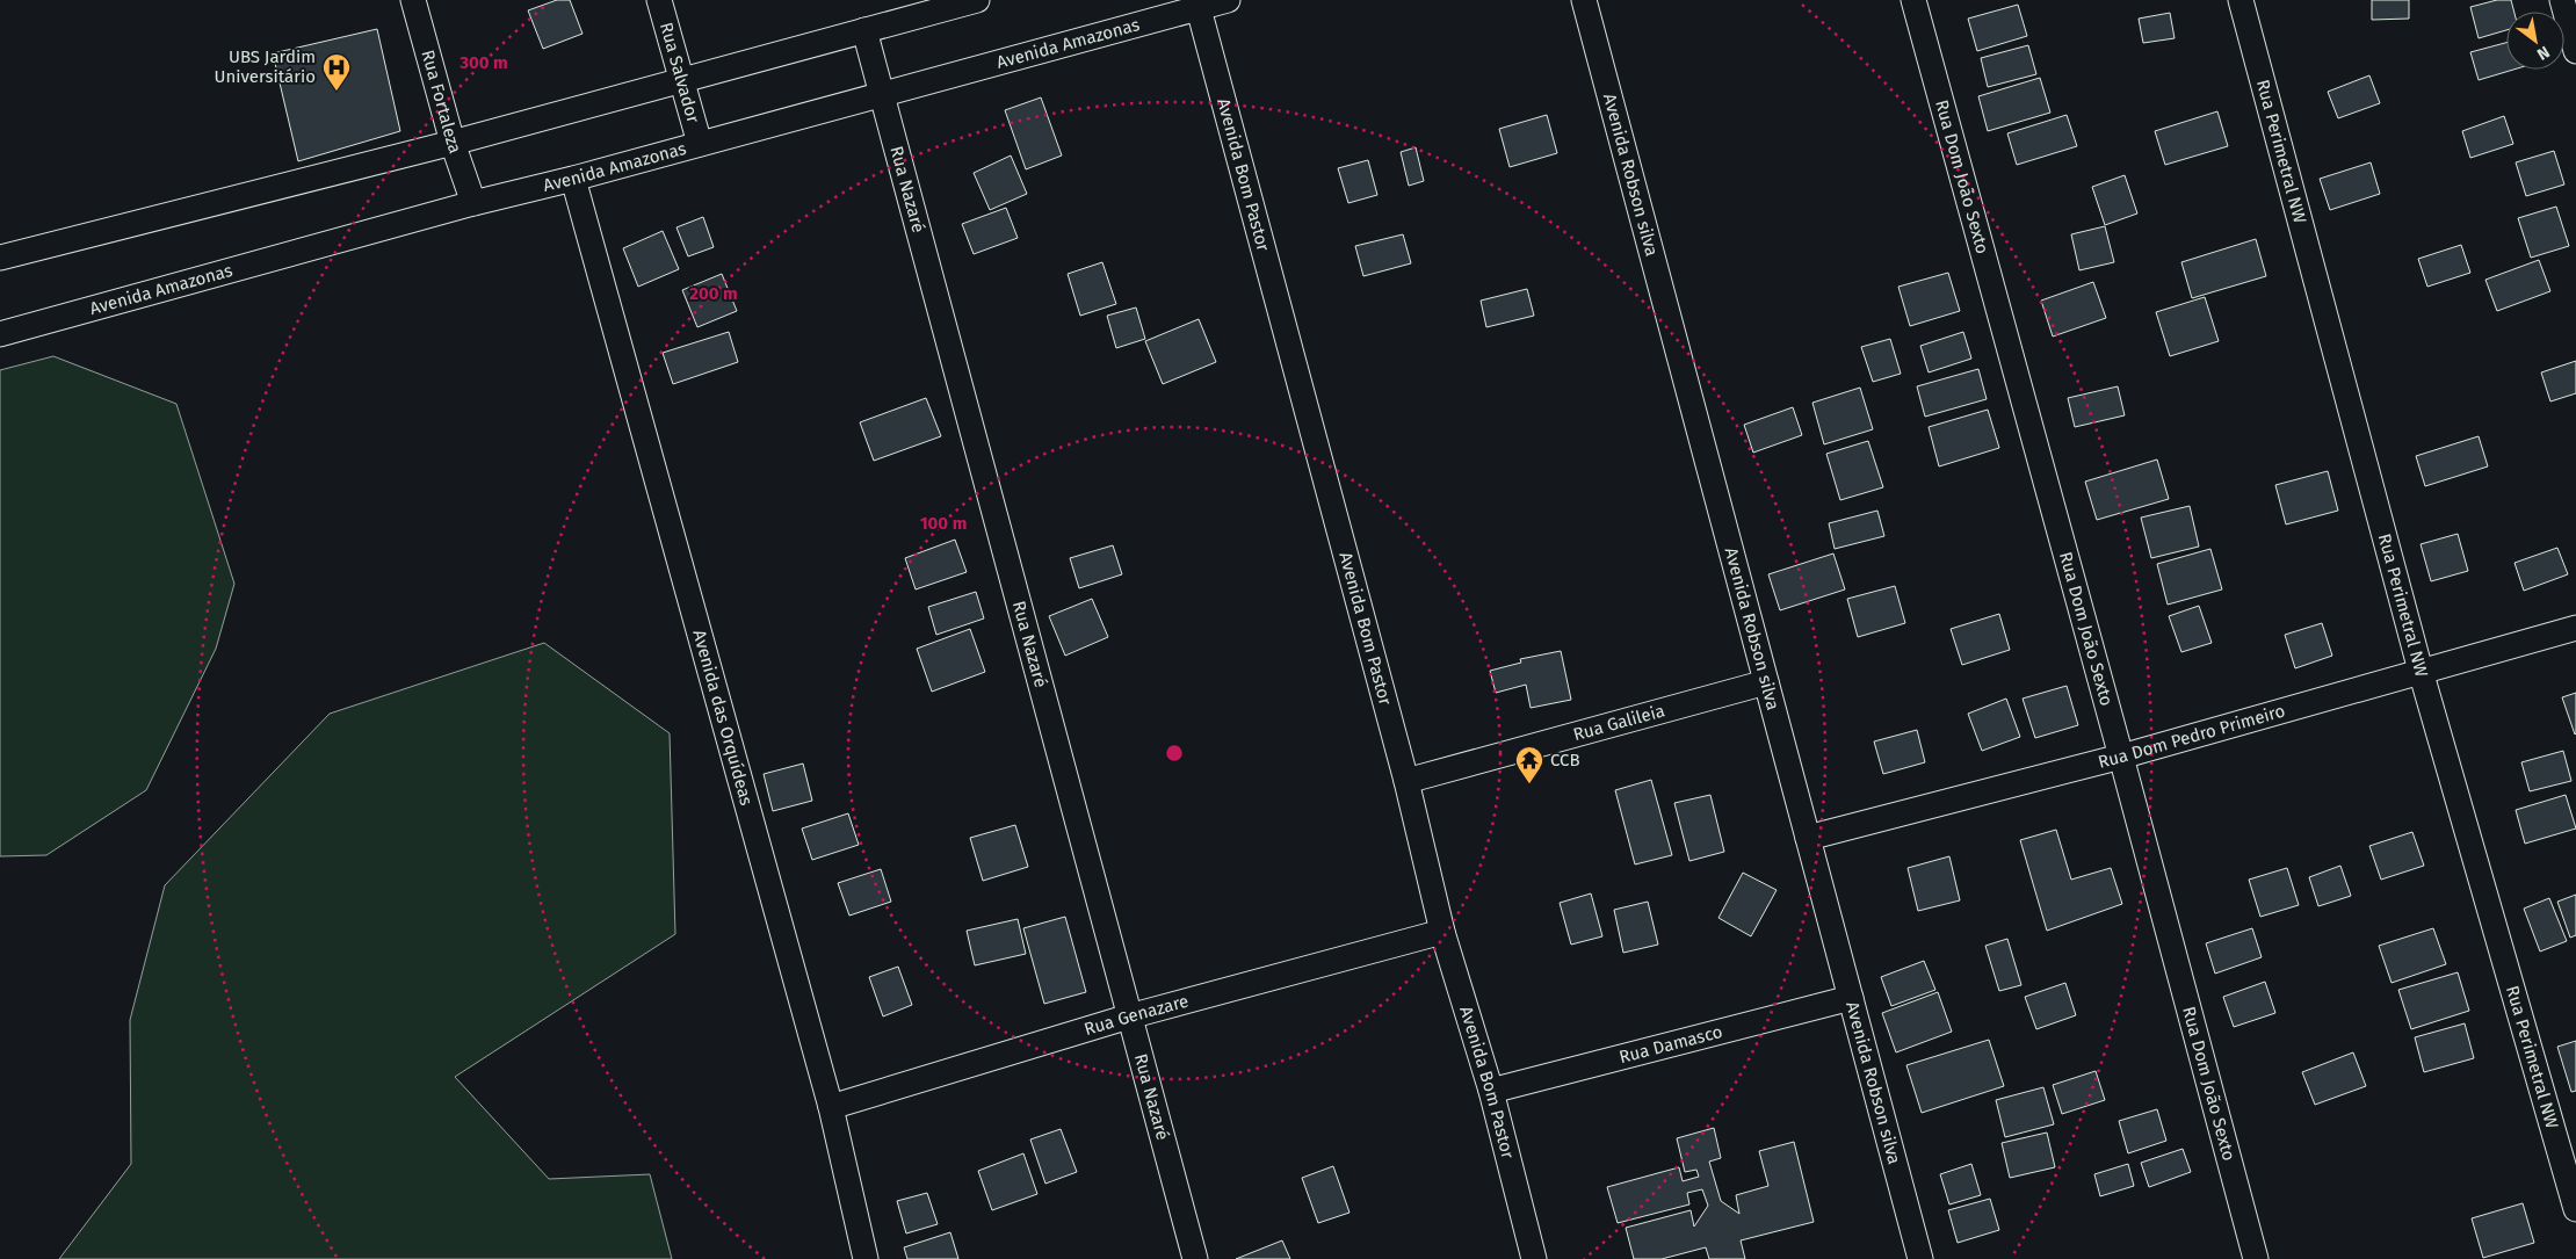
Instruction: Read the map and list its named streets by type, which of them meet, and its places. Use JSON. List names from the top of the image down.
{
  "streets": {
    "street": [
      "Avenida Amazonas",
      "Rua Salvador",
      "Rua Fortaleza",
      "Rua Perimetral NW",
      "Avenida Bom Pastor",
      "Avenida Robson silva",
      "Rua Dom João Sexto",
      "Rua Nazaré",
      "Avenida das Orquídeas",
      "Rua Galileia",
      "Rua Dom Pedro Primeiro",
      "Rua Genazare",
      "Rua Damasco"
    ]
  },
  "crossings": [
    ["Avenida Amazonas", "Rua Salvador"],
    ["Avenida Amazonas", "Rua Fortaleza"],
    ["Avenida Amazonas", "Avenida Bom Pastor"],
    ["Avenida Amazonas", "Rua Nazaré"],
    ["Avenida Amazonas", "Avenida das Orquídeas"],
    ["Rua Perimetral NW", "Rua Dom Pedro Primeiro"],
    ["Avenida Bom Pastor", "Rua Galileia"],
    ["Avenida Bom Pastor", "Rua Genazare"],
    ["Avenida Bom Pastor", "Rua Damasco"],
    ["Avenida Robson silva", "Rua Galileia"],
    ["Avenida Robson silva", "Rua Dom Pedro Primeiro"],
    ["Avenida Robson silva", "Rua Damasco"],
    ["Rua Dom João Sexto", "Rua Dom Pedro Primeiro"],
    ["Rua Nazaré", "Rua Genazare"],
    ["Avenida das Orquídeas", "Rua Genazare"]
  ],
  "places": {
    "hospital": ["UBS Jardim Universitário"],
    "temple": ["CCB"]
  },
  "north": "bottom right",
  "rings": ["300 m", "200 m", "100 m"]
}
